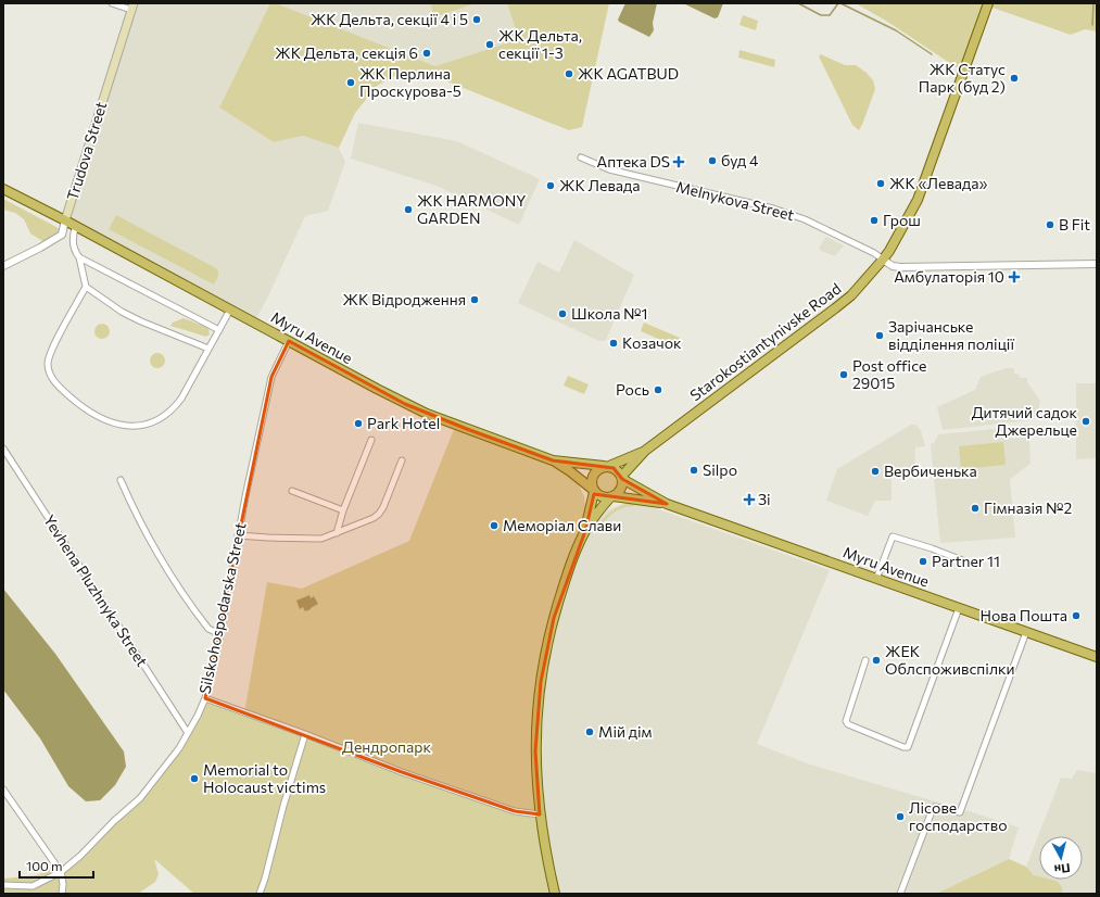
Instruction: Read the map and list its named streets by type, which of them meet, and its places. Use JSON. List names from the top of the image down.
{
  "streets": {
    "main road": ["Trudova Street", "Myru Avenue", "Starokostiantynivske Road"],
    "street": ["Melnykova Street", "Yevhena Pluzhnyka Street", "Silskohospodarska Street"]
  },
  "crossings": [
    ["Trudova Street", "Myru Avenue"],
    ["Melnykova Street", "Starokostiantynivske Road"],
    ["Myru Avenue", "Silskohospodarska Street"],
    ["Yevhena Pluzhnyka Street", "Silskohospodarska Street"]
  ],
  "parks": ["Дендропарк"],
  "places": {
    "other": [
      "ЖК Дельта, секції 4 і 5",
      "ЖК Дельта, секції 1-3",
      "ЖК Дельта, секція 6",
      "ЖК AGATBUD",
      "ЖК Статус Парк (буд 2)",
      "ЖК Перлина Проскурова-5",
      "буд 4",
      "ЖК «Левада»",
      "ЖК Левада",
      "ЖК HARMONY GARDEN",
      "Грош",
      "B Fit",
      "ЖК Відродження",
      "Школа №1",
      "Зарічанське відділення поліції",
      "Козачок",
      "Post office 29015",
      "Рось",
      "Дитячий садок Джерельце",
      "Park Hotel",
      "Silpo",
      "Вербиченька",
      "Гімназія №2",
      "Меморіал Слави",
      "Partner 11",
      "Нова Пошта",
      "ЖЕК Облспоживспілки",
      "Мій дім",
      "Memorial to Holocaust victims",
      "Лісове господарство"
    ],
    "health": ["Аптека DS", "Амбулаторія 10", "Зі"]
  },
  "scale_bar": "100 m",
  "north": "bottom"
}
